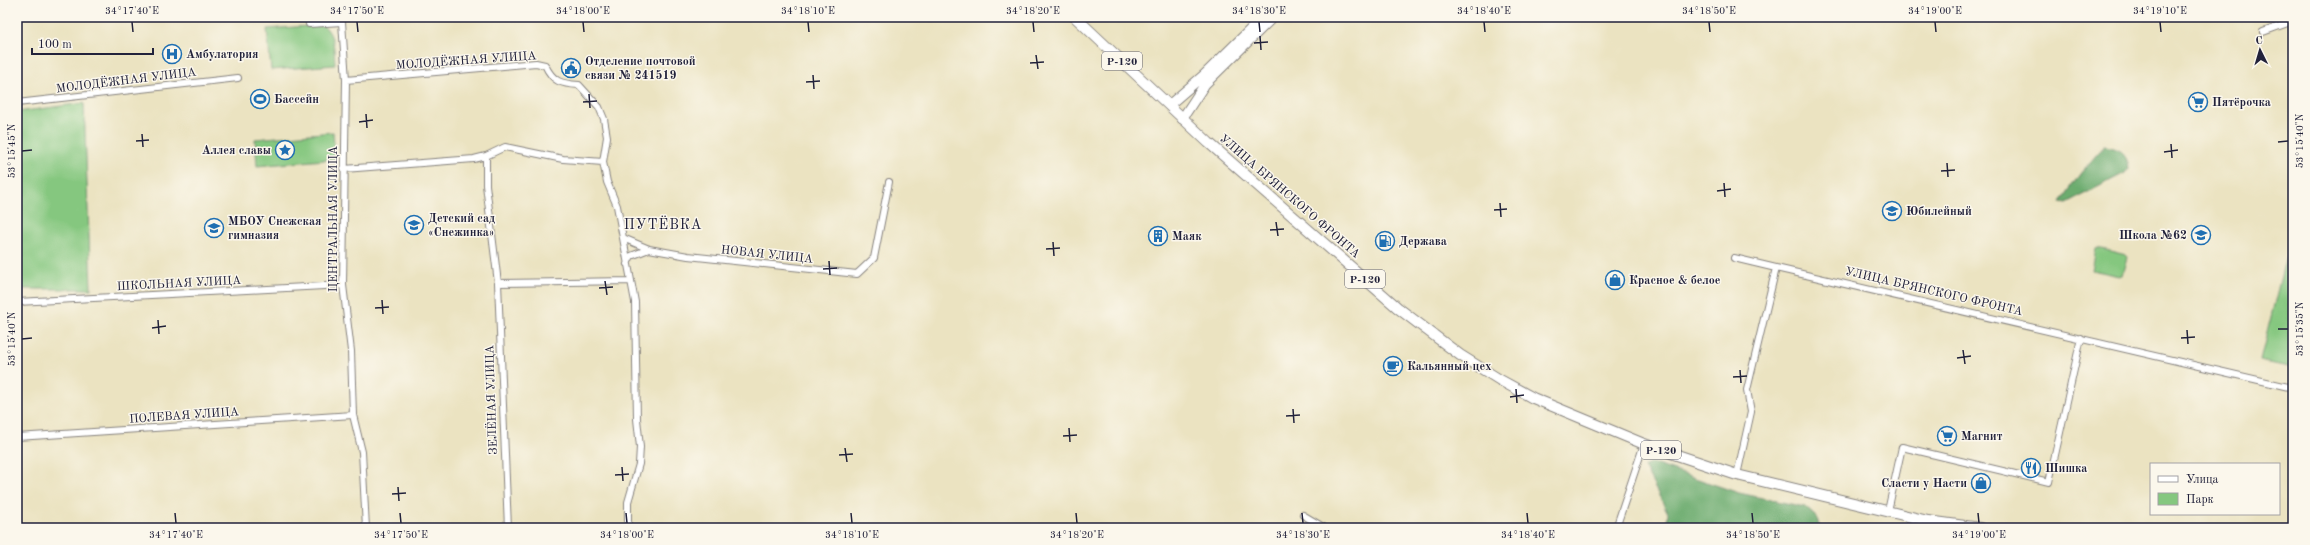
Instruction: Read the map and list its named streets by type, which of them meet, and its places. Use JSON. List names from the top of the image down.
{
  "streets": {
    "main road": ["Р-120", "УЛИЦА БРЯНСКОГО ФРОНТА"],
    "street": [
      "МОЛОДЁЖНАЯ УЛИЦА",
      "ЦЕНТРАЛЬНАЯ УЛИЦА",
      "НОВАЯ УЛИЦА",
      "ШКОЛЬНАЯ УЛИЦА",
      "ЗЕЛЁНАЯ УЛИЦА",
      "ПОЛЕВАЯ УЛИЦА"
    ]
  },
  "crossings": [
    ["МОЛОДЁЖНАЯ УЛИЦА", "ЦЕНТРАЛЬНАЯ УЛИЦА"],
    ["Р-120", "УЛИЦА БРЯНСКОГО ФРОНТА"],
    ["ЦЕНТРАЛЬНАЯ УЛИЦА", "ШКОЛЬНАЯ УЛИЦА"],
    ["ЦЕНТРАЛЬНАЯ УЛИЦА", "ПОЛЕВАЯ УЛИЦА"]
  ],
  "districts": ["ПУТЁВКА"],
  "places": {
    "hospital": ["Амбулатория"],
    "public building": ["Отделение почтовой связи № 241519"],
    "sports": ["Бассейн"],
    "supermarket": ["Пятёрочка", "Магнит"],
    "place": ["Аллея славы"],
    "school or university": [
      "Юбилейный",
      "Детский сад «Снежинка»",
      "МБОУ Снежская гимназия",
      "Школа №62"
    ],
    "building": ["Маяк"],
    "fuel station": ["Держава"],
    "shop": ["Красное & белое", "Сласти у Насти"],
    "cafe": ["Кальянный цех"],
    "restaurant": ["Шишка"]
  },
  "legend": ["Улица", "Парк"],
  "scale_bar": "100 m",
  "north": "top",
  "coordinates": [
    "34°17'40\"E",
    "34°17'50\"E",
    "34°18'00\"E",
    "34°18'10\"E",
    "34°18'20\"E",
    "34°18'30\"E",
    "34°18'40\"E",
    "34°18'50\"E",
    "34°19'00\"E",
    "34°19'10\"E",
    "53°15'40\"N",
    "53°15'45\"N",
    "53°15'35\"N"
  ]
}
